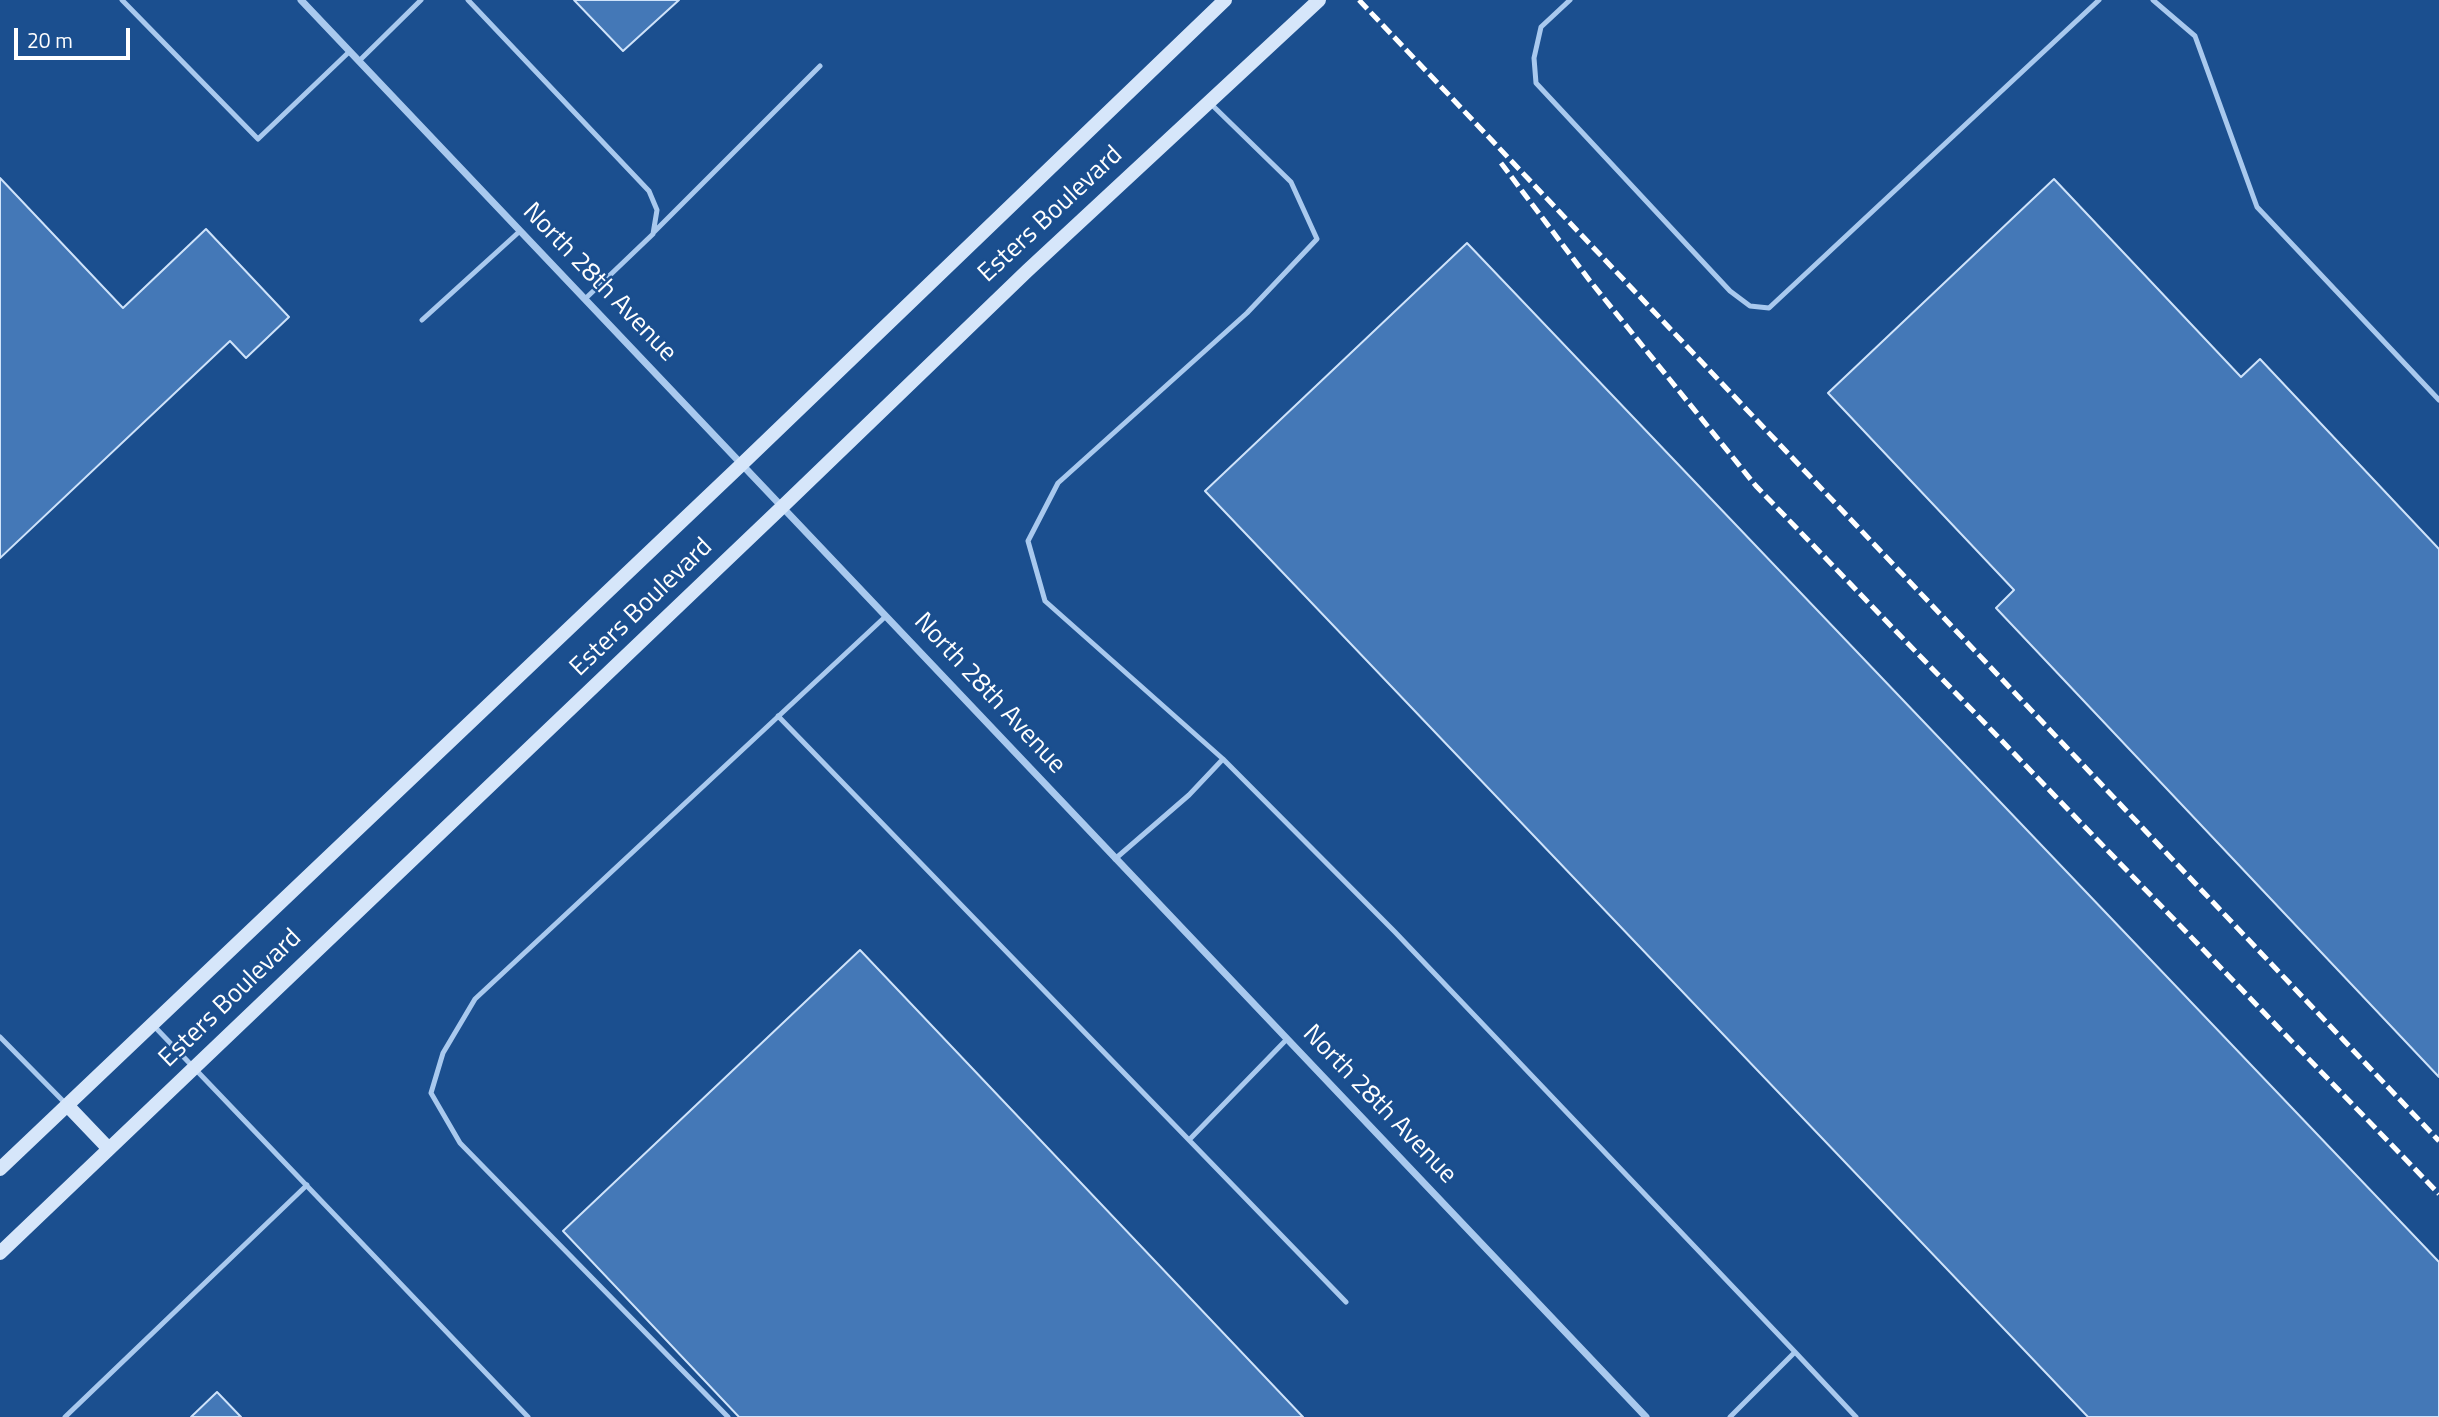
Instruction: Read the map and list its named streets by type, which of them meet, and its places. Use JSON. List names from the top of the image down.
{
  "streets": {
    "street": ["Esters Boulevard", "North 28th Avenue"]
  },
  "crossings": [
    ["Esters Boulevard", "North 28th Avenue"]
  ],
  "scale_bar": "20 m"
}
